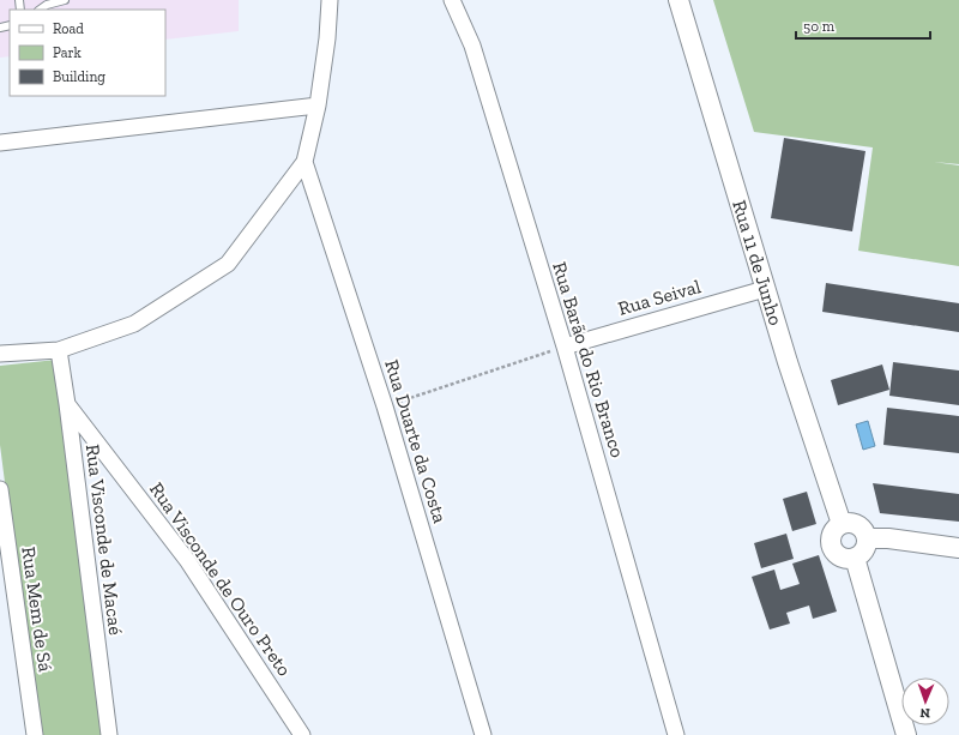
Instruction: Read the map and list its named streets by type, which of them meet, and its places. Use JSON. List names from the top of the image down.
{
  "streets": {
    "street": [
      "Rua 11 de Junho",
      "Rua Seival",
      "Rua Barão do Rio Branco",
      "Rua Duarte da Costa",
      "Rua Visconde de Macaé",
      "Rua Visconde de Ouro Preto",
      "Rua Mem de Sá"
    ]
  },
  "crossings": [
    ["Rua 11 de Junho", "Rua Seival"],
    ["Rua Seival", "Rua Barão do Rio Branco"],
    ["Rua Visconde de Macaé", "Rua Visconde de Ouro Preto"]
  ],
  "legend": ["Road", "Park", "Building"],
  "scale_bar": "50 m",
  "north": "bottom"
}
